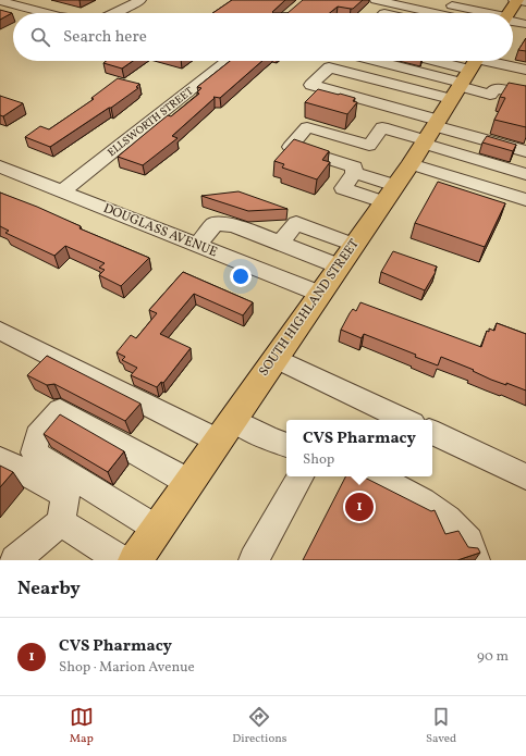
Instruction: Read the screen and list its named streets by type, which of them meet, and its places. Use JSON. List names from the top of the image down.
{
  "streets": {
    "main road": ["SOUTH HIGHLAND STREET"],
    "street": ["ELLSWORTH STREET", "DOUGLASS AVENUE"]
  },
  "crossings": [
    ["ELLSWORTH STREET", "DOUGLASS AVENUE"],
    ["DOUGLASS AVENUE", "SOUTH HIGHLAND STREET"]
  ],
  "page": {
    "search": "Search here",
    "popup": ["CVS Pharmacy", "Shop"],
    "pins": "1",
    "heading": "Nearby",
    "list": [
      {
        "mark": "1",
        "name": "CVS Pharmacy",
        "note": "Shop · Marion Avenue",
        "value": "90 m"
      }
    ],
    "nav": ["Map", "Directions", "Saved"]
  }
}
